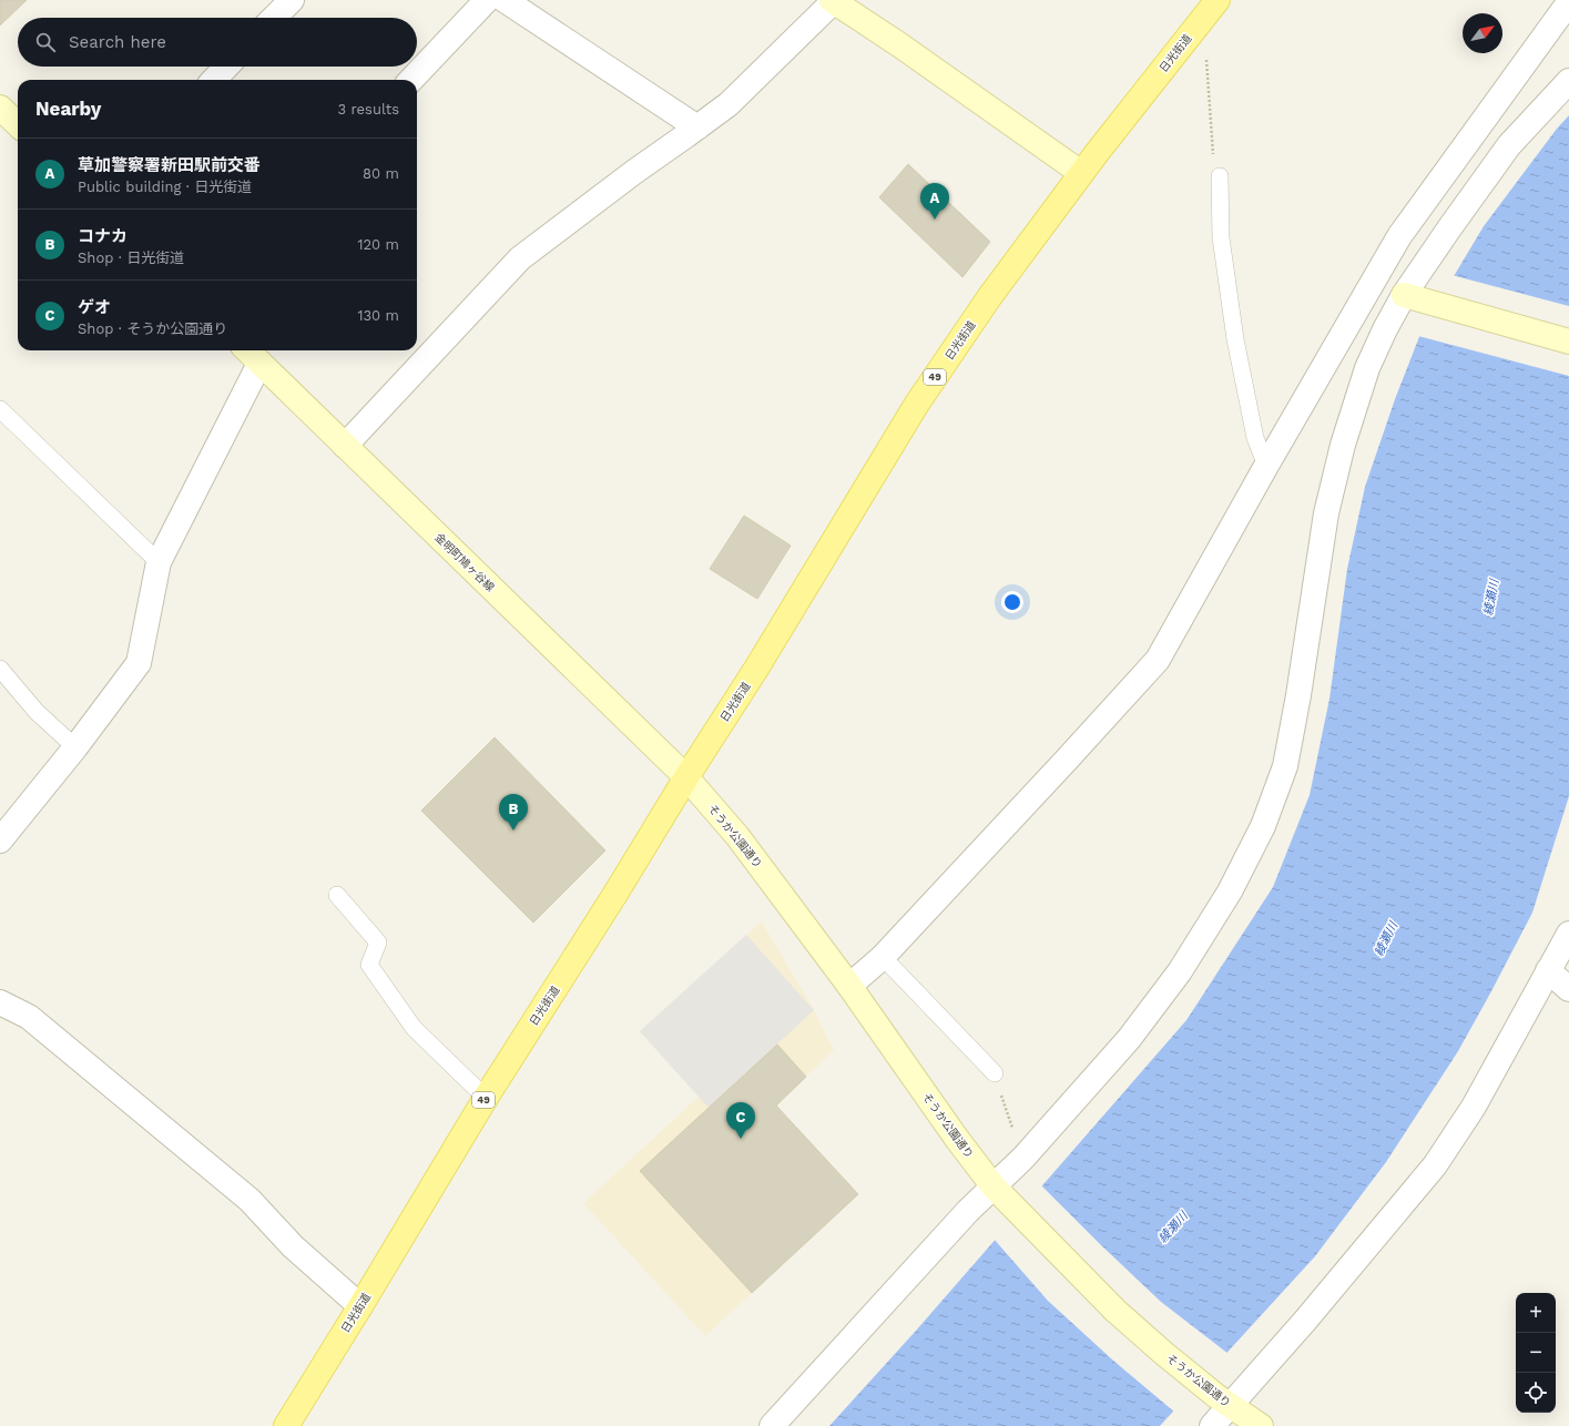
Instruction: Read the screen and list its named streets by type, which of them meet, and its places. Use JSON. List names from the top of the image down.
{
  "streets": {
    "main road": ["日光街道", "49"],
    "street": ["金明町鳩ヶ谷線", "そうか公園通り"]
  },
  "crossings": [
    ["日光街道", "金明町鳩ヶ谷線"],
    ["日光街道", "そうか公園通り"],
    ["金明町鳩ヶ谷線", "そうか公園通り"]
  ],
  "water": ["綾瀬川"],
  "north": "top right",
  "page": {
    "search": "Search here",
    "heading": ["Nearby", "3 results"],
    "list": [
      {
        "mark": "A",
        "name": "草加警察署新田駅前交番",
        "note": "Public building · 日光街道",
        "value": "80 m"
      },
      {
        "mark": "B",
        "name": "コナカ",
        "note": "Shop · 日光街道",
        "value": "120 m"
      },
      {
        "mark": "C",
        "name": "ゲオ",
        "note": "Shop · そうか公園通り",
        "value": "130 m"
      }
    ],
    "pins": ["A", "B", "C"],
    "map_buttons": ["+", "−"]
  }
}
